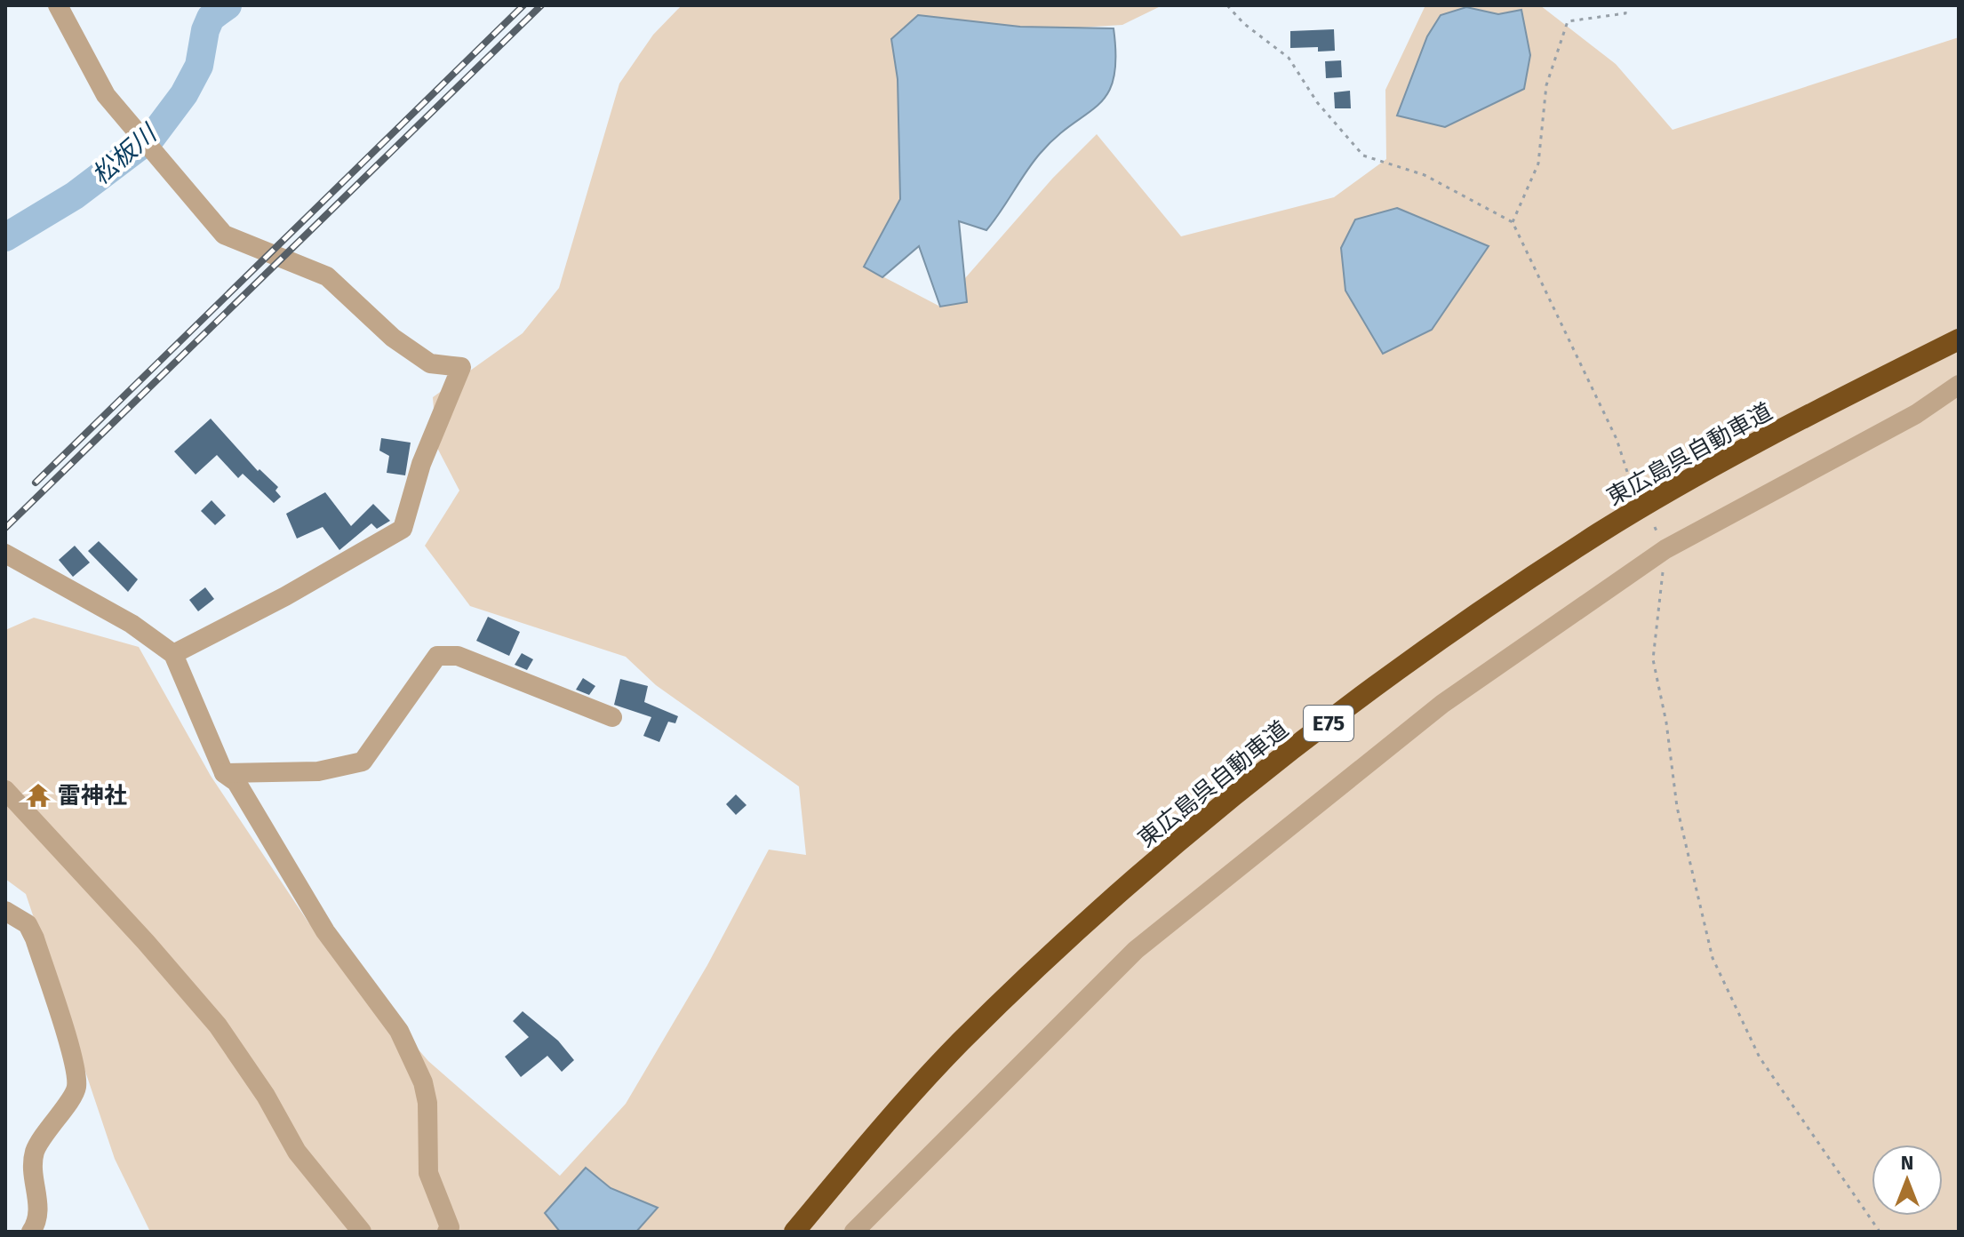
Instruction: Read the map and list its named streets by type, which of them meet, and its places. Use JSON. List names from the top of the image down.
{
  "streets": {
    "highway": ["東広島呉自動車道", "E75"]
  },
  "water": ["松板川"],
  "places": {
    "temple": ["雷神社"]
  },
  "north": "top"
}
